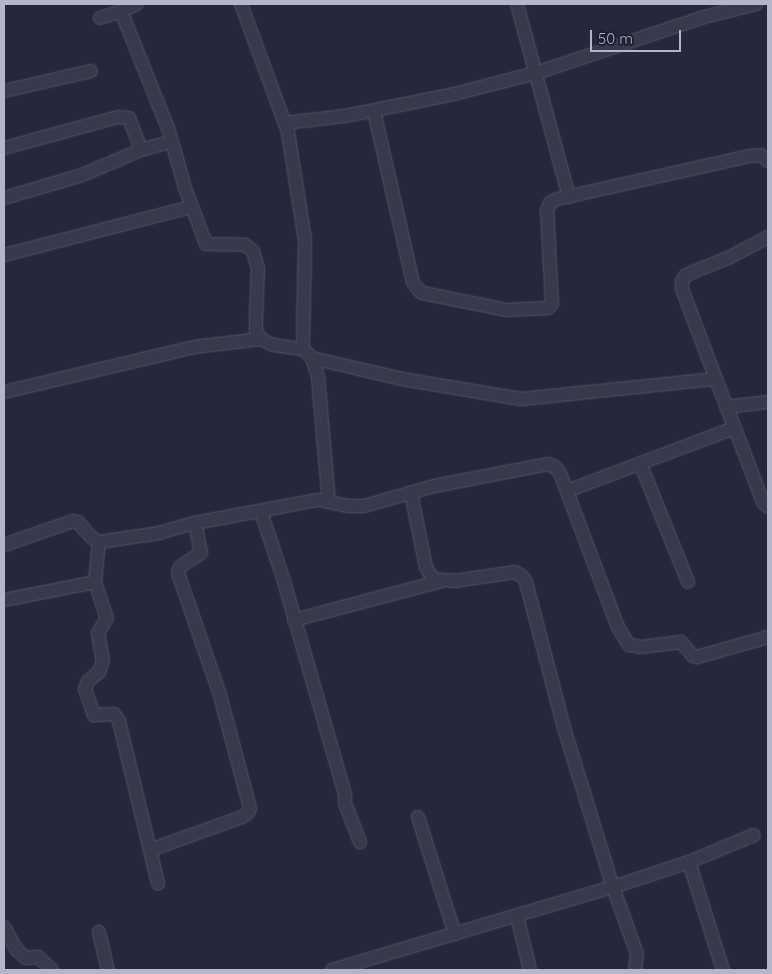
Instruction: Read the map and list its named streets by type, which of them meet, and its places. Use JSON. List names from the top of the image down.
{
  "scale_bar": "50 m"
}
